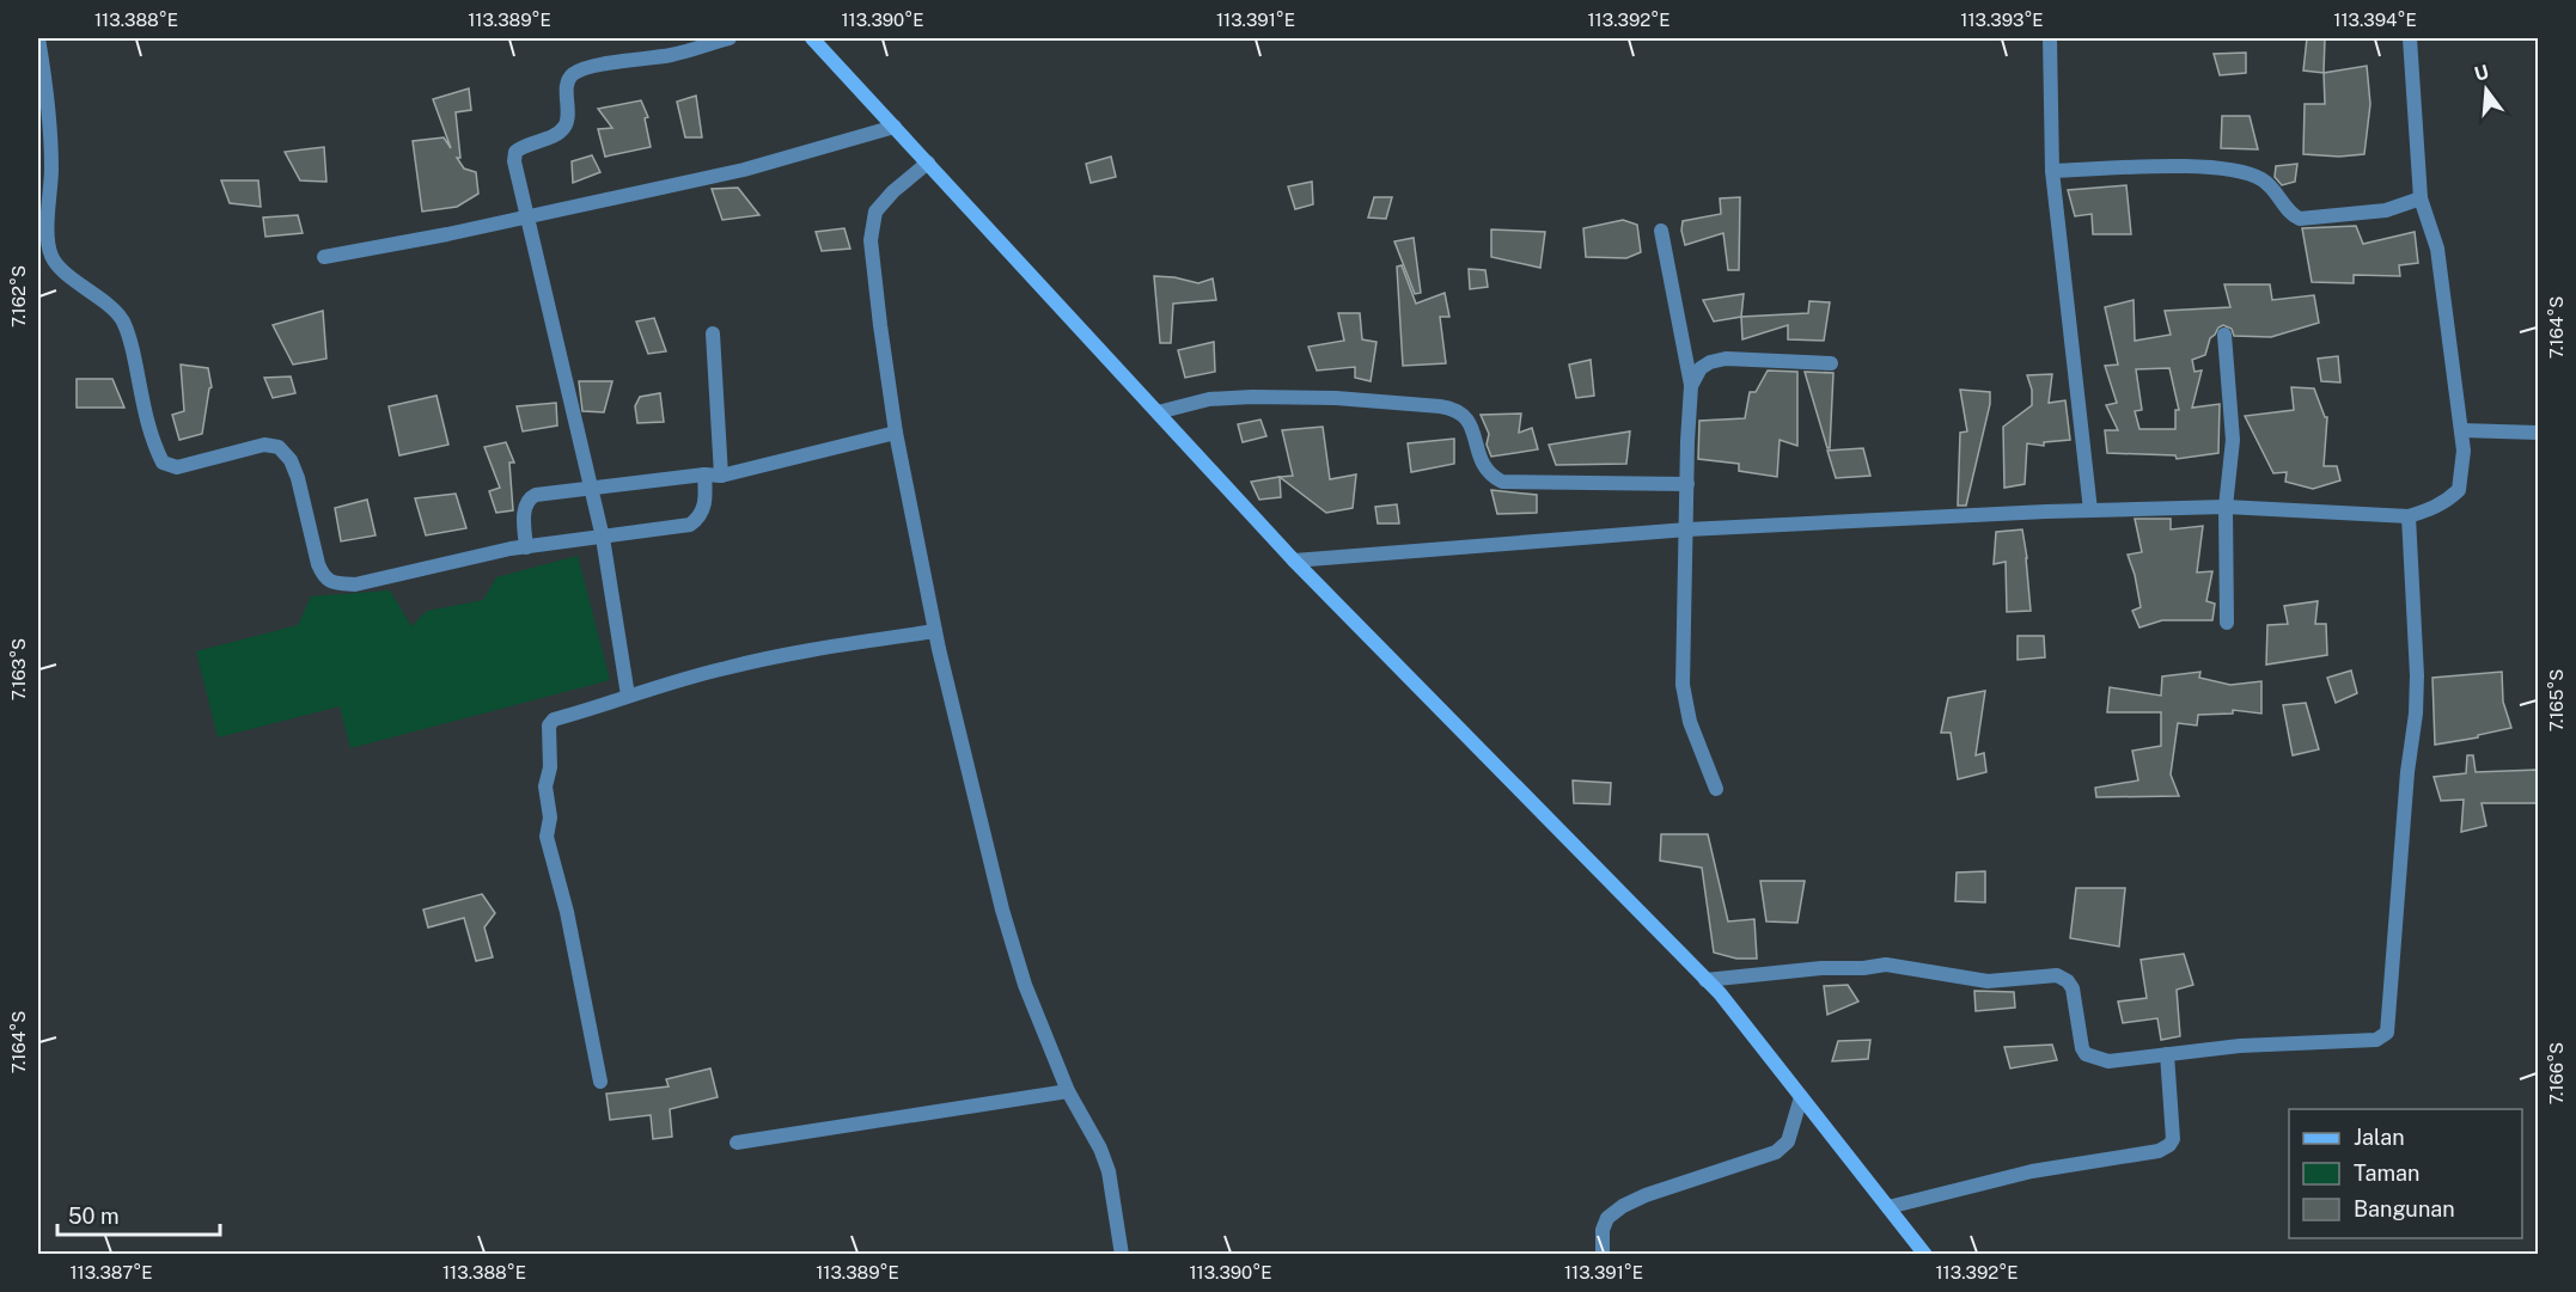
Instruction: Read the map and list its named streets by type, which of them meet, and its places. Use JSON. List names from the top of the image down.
{
  "legend": ["Jalan", "Taman", "Bangunan"],
  "scale_bar": "50 m",
  "north": "top",
  "coordinates": [
    "113.388°E",
    "113.389°E",
    "113.390°E",
    "113.391°E",
    "113.392°E",
    "113.393°E",
    "113.394°E",
    "7.162°S",
    "7.164°S",
    "7.163°S",
    "7.165°S",
    "7.166°S",
    "113.387°E"
  ]
}
